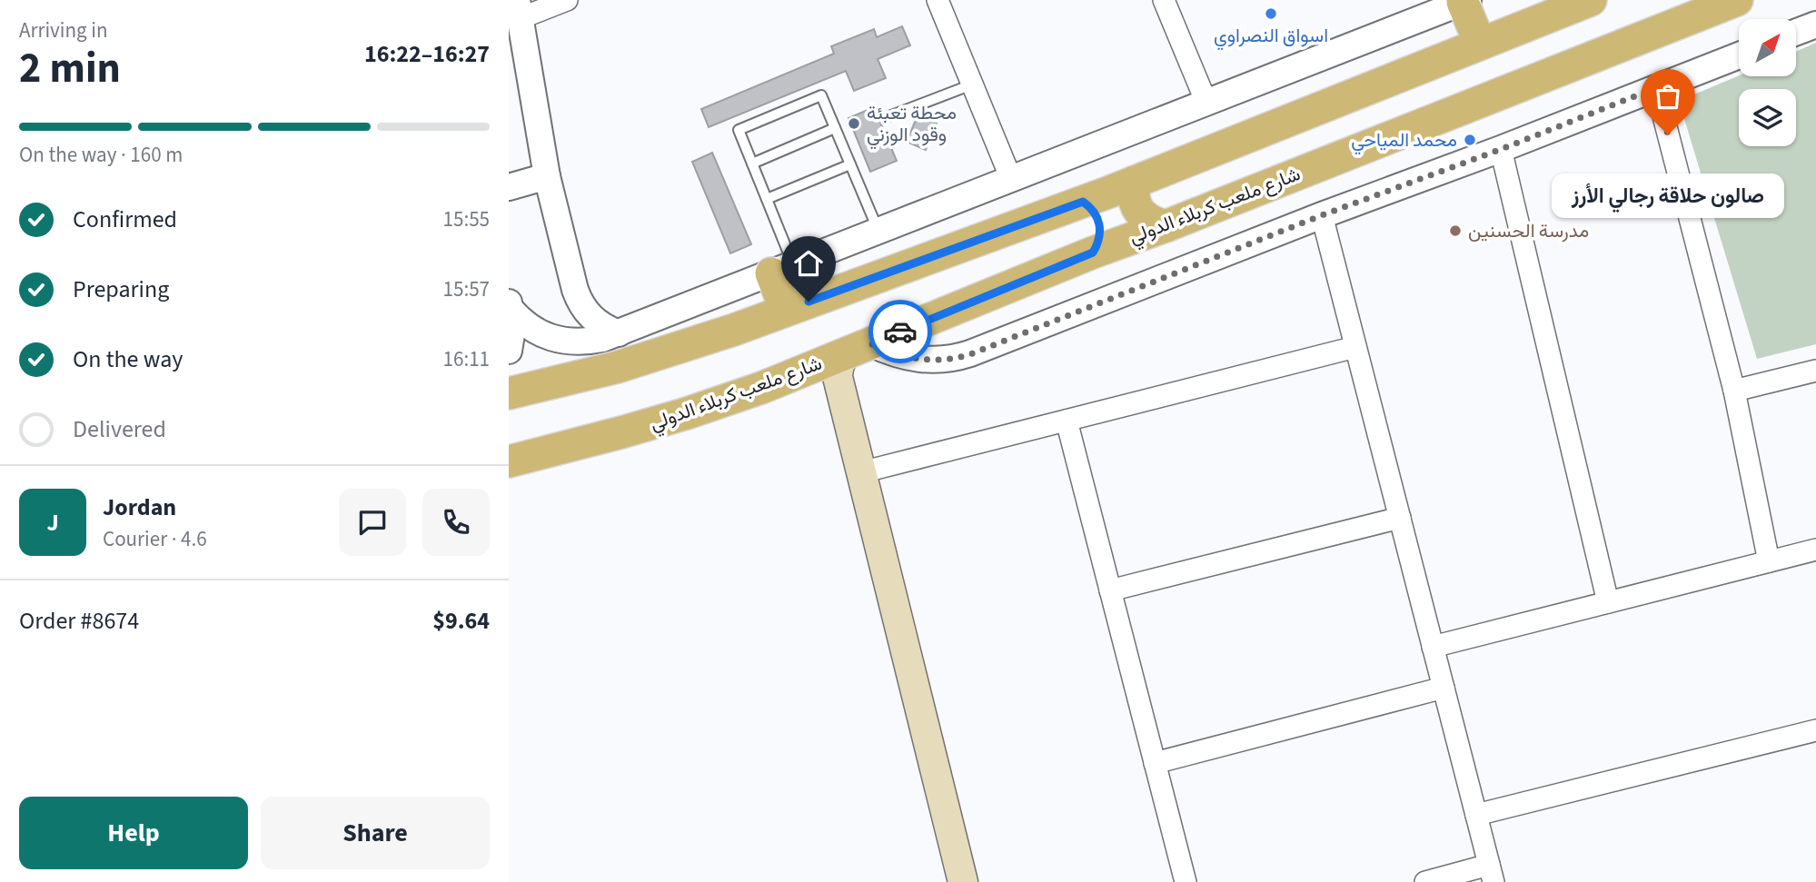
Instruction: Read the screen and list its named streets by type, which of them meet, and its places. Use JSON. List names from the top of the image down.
{
  "streets": {
    "main road": ["شارع ملعب كربلاء الدولي"]
  },
  "places": [
    "اسواق النصراوي",
    "محطة تعبئة وقود الوزني",
    "صالون حلاقة رجالي الأرز",
    "محمد المياحي",
    "مدرسة الحسنين"
  ],
  "north": "top right",
  "page": {
    "heading": ["2 min", "Arriving in", "16:22–16:27"],
    "panel": [
      "Jordan",
      "Courier · 4.6",
      "Order #8674",
      "$9.64"
    ],
    "bar": "On the way · 160 m",
    "bubble": "صالون حلاقة رجالي الأرز",
    "list": [
      ["Confirmed", "15:55"],
      ["Preparing", "15:57"],
      ["On the way", "16:11"],
      "Delivered"
    ],
    "round": "J",
    "buttons": ["Help", "Share"]
  }
}
